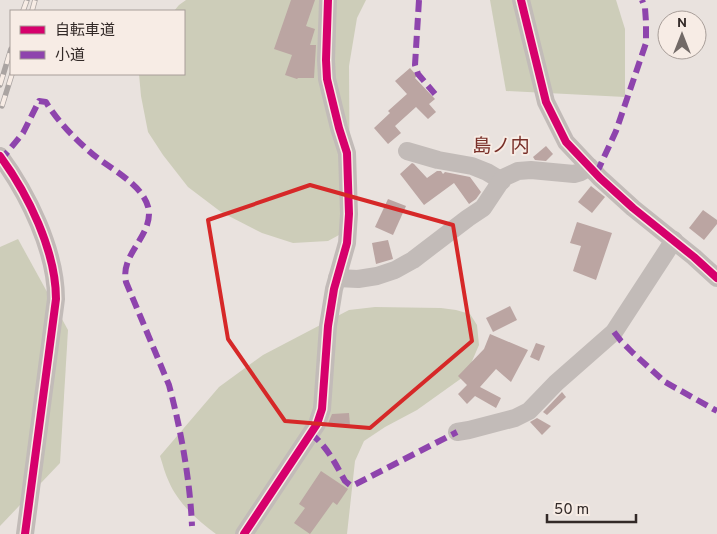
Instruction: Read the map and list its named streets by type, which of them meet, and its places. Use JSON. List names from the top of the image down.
{
  "districts": ["島ノ内"],
  "legend": ["自転車道", "小道"],
  "scale_bar": "50 m",
  "north": "top"
}
